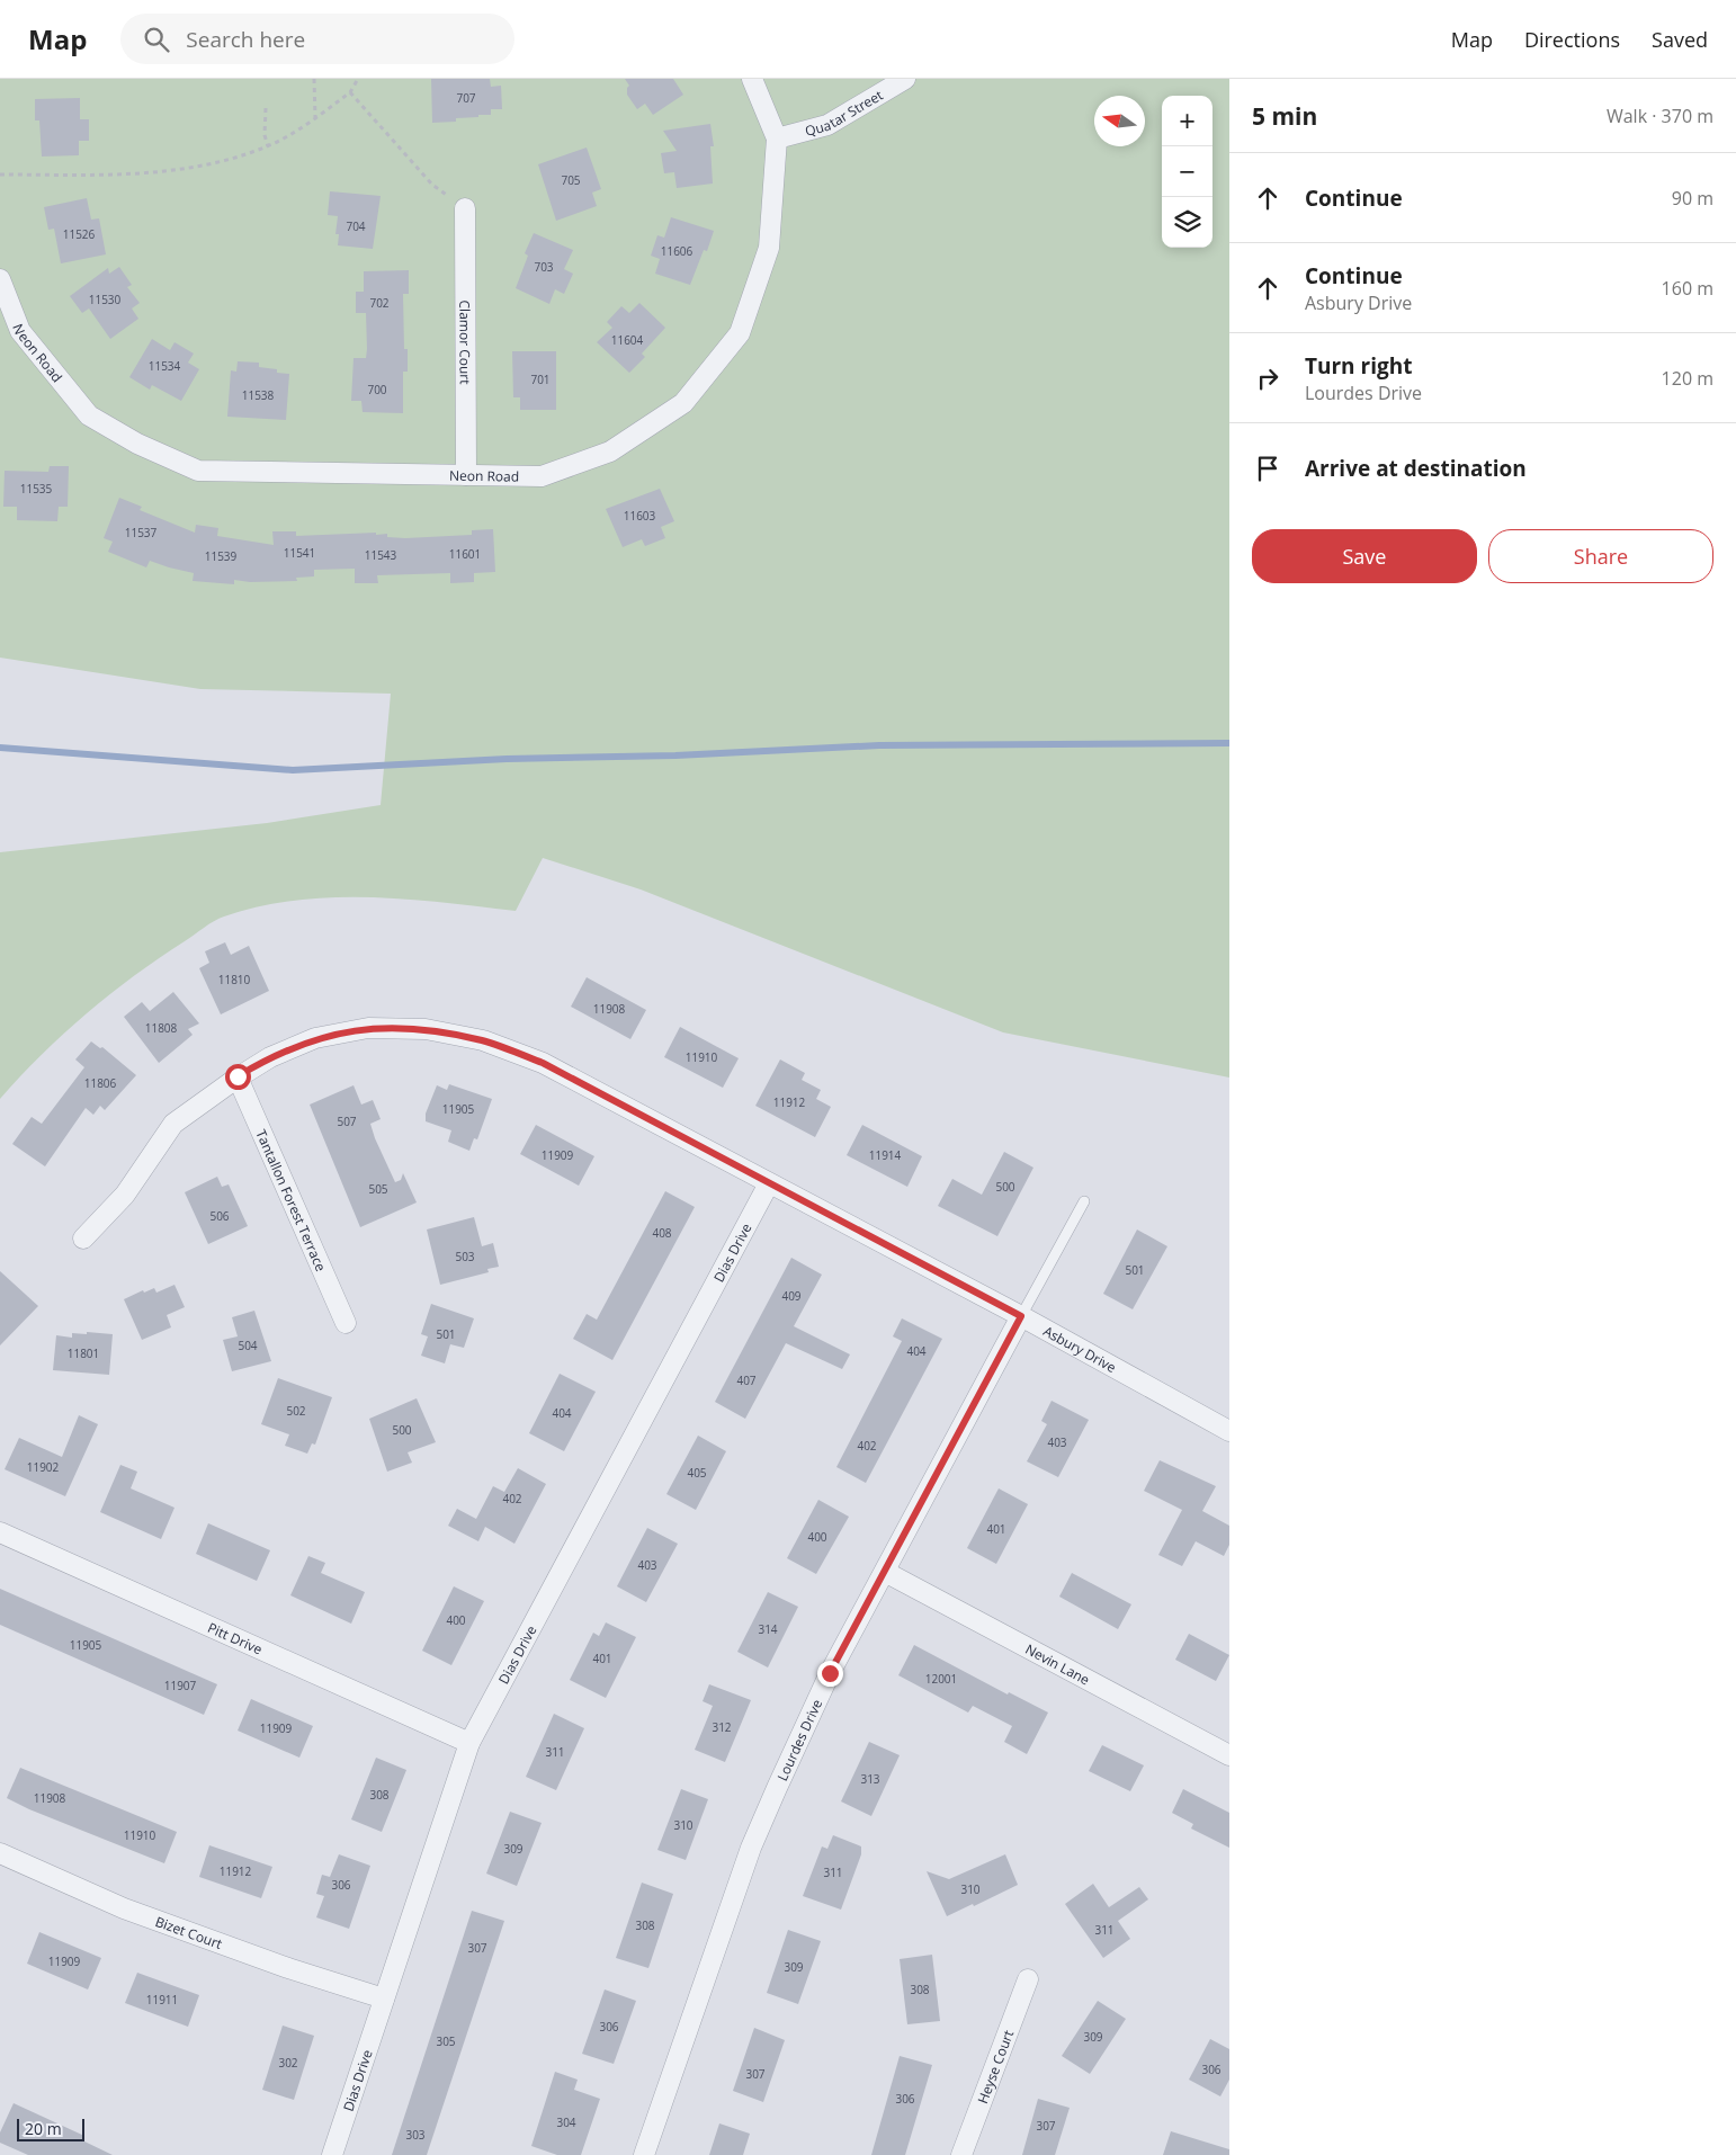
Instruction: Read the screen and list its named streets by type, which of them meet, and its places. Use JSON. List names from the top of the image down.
{
  "streets": {
    "street": [
      "Quatar Street",
      "Clamor Court",
      "Neon Road",
      "Tantallon Forest Terrace",
      "Dias Drive",
      "Asbury Drive",
      "Pitt Drive",
      "Nevin Lane",
      "Lourdes Drive",
      "Bizet Court",
      "Heyse Court"
    ]
  },
  "crossings": [
    ["Quatar Street", "Neon Road"],
    ["Clamor Court", "Neon Road"],
    ["Tantallon Forest Terrace", "Asbury Drive"],
    ["Dias Drive", "Asbury Drive"],
    ["Dias Drive", "Pitt Drive"],
    ["Dias Drive", "Bizet Court"],
    ["Asbury Drive", "Lourdes Drive"],
    ["Nevin Lane", "Lourdes Drive"]
  ],
  "house_numbers": [
    "707",
    "705",
    "704",
    "11526",
    "11606",
    "703",
    "11530",
    "702",
    "11604",
    "11534",
    "701",
    "700",
    "11538",
    "11535",
    "11603",
    "11537",
    "11541",
    "11601",
    "11543",
    "11539",
    "11810",
    "11908",
    "11808",
    "11910",
    "11806",
    "11912",
    "11905",
    "507",
    "11909",
    "11914",
    "500",
    "505",
    "506",
    "408",
    "503",
    "501",
    "409",
    "501",
    "504",
    "404",
    "11801",
    "407",
    "502",
    "404",
    "500",
    "403",
    "402",
    "11902",
    "405",
    "402",
    "401",
    "400",
    "403",
    "400",
    "314",
    "11905",
    "401",
    "12001",
    "11907",
    "312",
    "11909",
    "311",
    "313",
    "308",
    "11908",
    "310",
    "11910",
    "309",
    "11912",
    "311",
    "306",
    "310",
    "308",
    "311",
    "307",
    "11909",
    "309",
    "308",
    "11911",
    "306",
    "309",
    "305",
    "302",
    "306",
    "307",
    "306",
    "304",
    "307",
    "303"
  ],
  "scale_bar": "20 m",
  "north": "left",
  "page": {
    "header": "Map",
    "search": "Search here",
    "nav": ["Map", "Directions", "Saved"],
    "heading": ["5 min", "Walk · 370 m"],
    "map_buttons": ["+", "−"],
    "list": [
      ["Continue", "90 m"],
      ["Continue", "Asbury Drive", "160 m"],
      ["Turn right", "Lourdes Drive", "120 m"],
      "Arrive at destination"
    ],
    "buttons": ["Save", "Share"],
    "scale": "20 m"
  }
}
